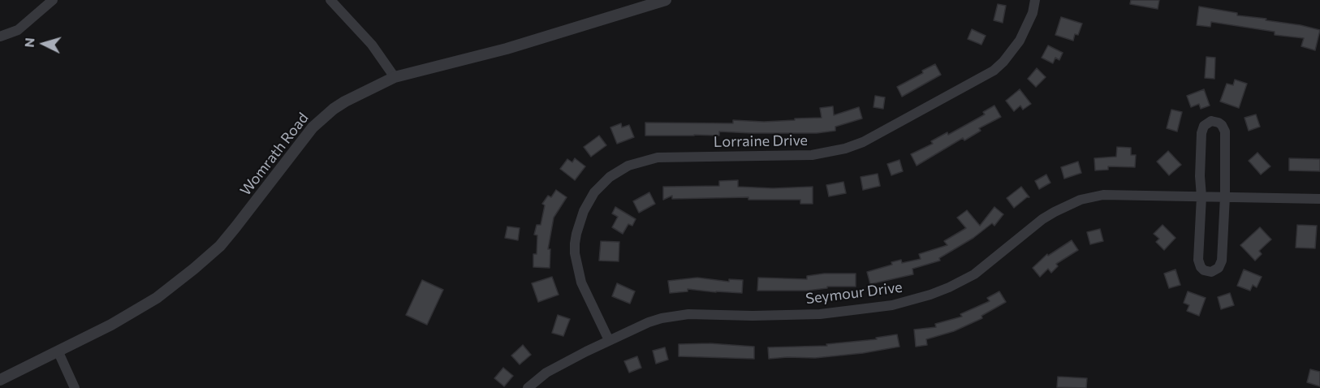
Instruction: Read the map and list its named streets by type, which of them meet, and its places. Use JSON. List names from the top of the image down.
{
  "streets": {
    "street": ["Lorraine Drive", "Womrath Road", "Seymour Drive"]
  },
  "crossings": [
    ["Lorraine Drive", "Seymour Drive"]
  ],
  "north": "left"
}
